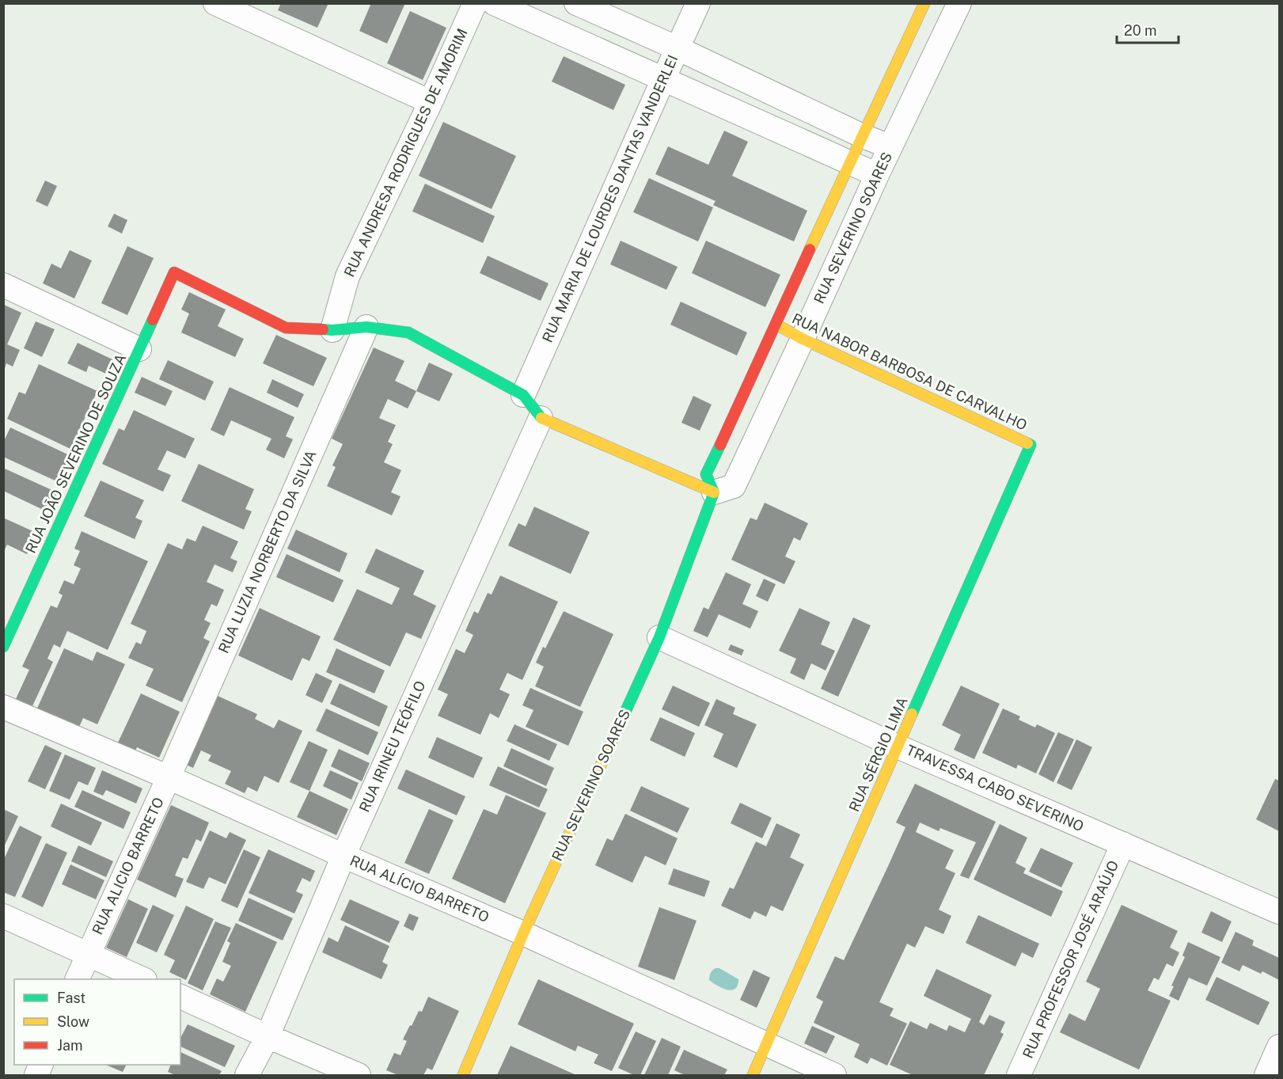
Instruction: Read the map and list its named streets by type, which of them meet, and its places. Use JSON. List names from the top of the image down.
{
  "streets": {
    "street": [
      "RUA ANDRESA RODRIGUES DE AMORIM",
      "RUA MARIA DE LOURDES DANTAS VANDERLEI",
      "RUA SEVERINO SOARES",
      "RUA NABOR BARBOSA DE CARVALHO",
      "RUA JOÃO SEVERINO DE SOUZA",
      "RUA LUZIA NORBERTO DA SILVA",
      "RUA IRINEU TEÓFILO",
      "RUA SÉRGIO LIMA",
      "TRAVESSA CABO SEVERINO",
      "RUA ALICIO BARRETO",
      "RUA ALÍCIO BARRETO",
      "RUA PROFESSOR JOSÉ ARAÚJO"
    ]
  },
  "crossings": [
    ["RUA ANDRESA RODRIGUES DE AMORIM", "RUA JOÃO SEVERINO DE SOUZA"],
    ["RUA SEVERINO SOARES", "RUA NABOR BARBOSA DE CARVALHO"],
    ["RUA SEVERINO SOARES", "TRAVESSA CABO SEVERINO"],
    ["RUA SEVERINO SOARES", "RUA ALÍCIO BARRETO"],
    ["RUA NABOR BARBOSA DE CARVALHO", "RUA SÉRGIO LIMA"],
    ["RUA LUZIA NORBERTO DA SILVA", "RUA ALICIO BARRETO"],
    ["RUA LUZIA NORBERTO DA SILVA", "RUA ALÍCIO BARRETO"],
    ["RUA IRINEU TEÓFILO", "RUA ALÍCIO BARRETO"],
    ["RUA SÉRGIO LIMA", "TRAVESSA CABO SEVERINO"],
    ["RUA SÉRGIO LIMA", "RUA ALÍCIO BARRETO"],
    ["TRAVESSA CABO SEVERINO", "RUA PROFESSOR JOSÉ ARAÚJO"],
    ["RUA ALICIO BARRETO", "RUA ALÍCIO BARRETO"]
  ],
  "legend": ["Fast", "Slow", "Jam"],
  "scale_bar": "20 m"
}
